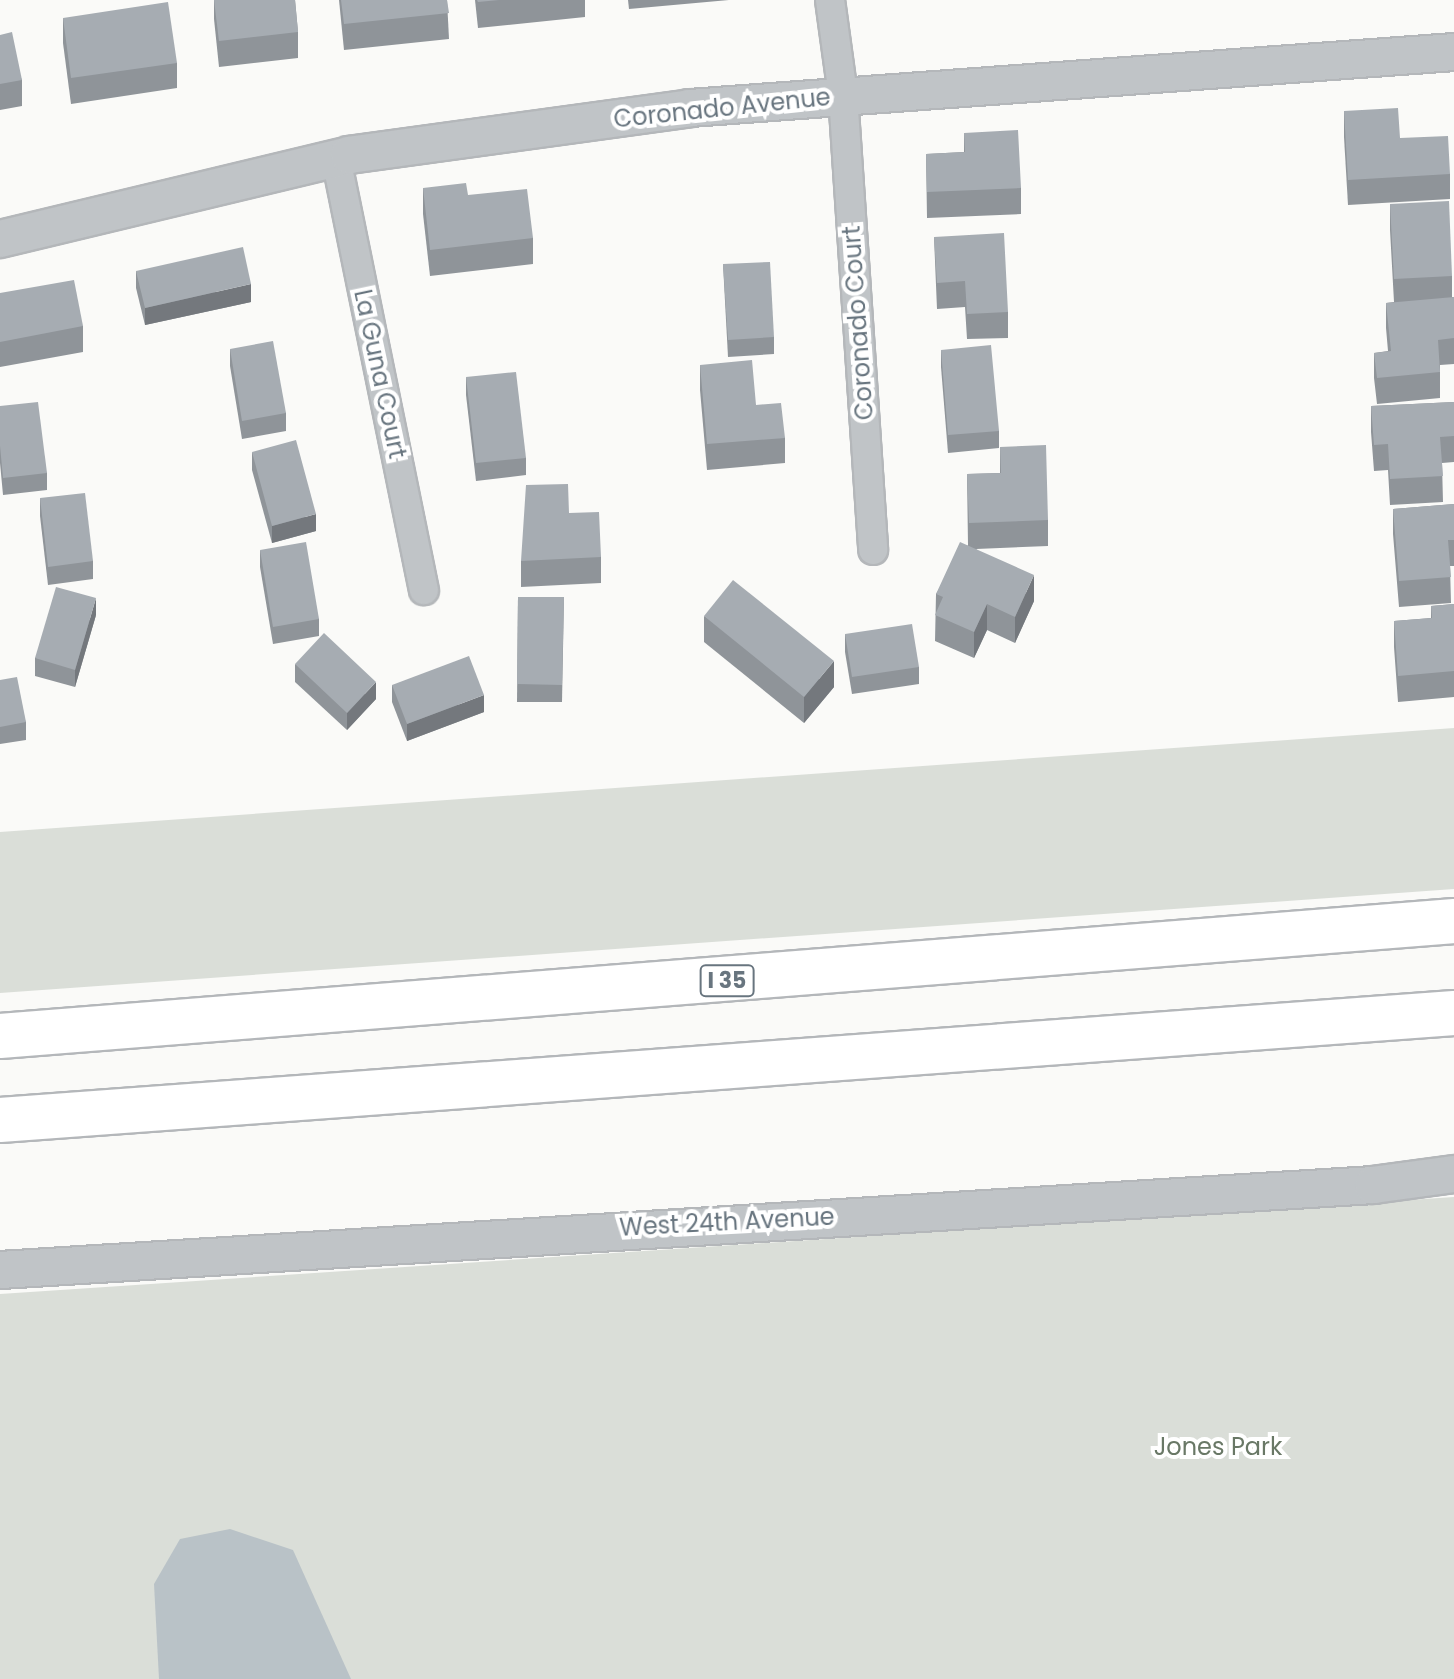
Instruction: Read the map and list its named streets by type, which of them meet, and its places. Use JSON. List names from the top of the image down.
{
  "streets": {
    "highway": ["I 35"],
    "street": [
      "Coronado Avenue",
      "Coronado Court",
      "La Guna Court",
      "West 24th Avenue"
    ]
  },
  "crossings": [
    ["Coronado Avenue", "Coronado Court"],
    ["Coronado Avenue", "La Guna Court"]
  ],
  "parks": ["Jones Park"]
}
